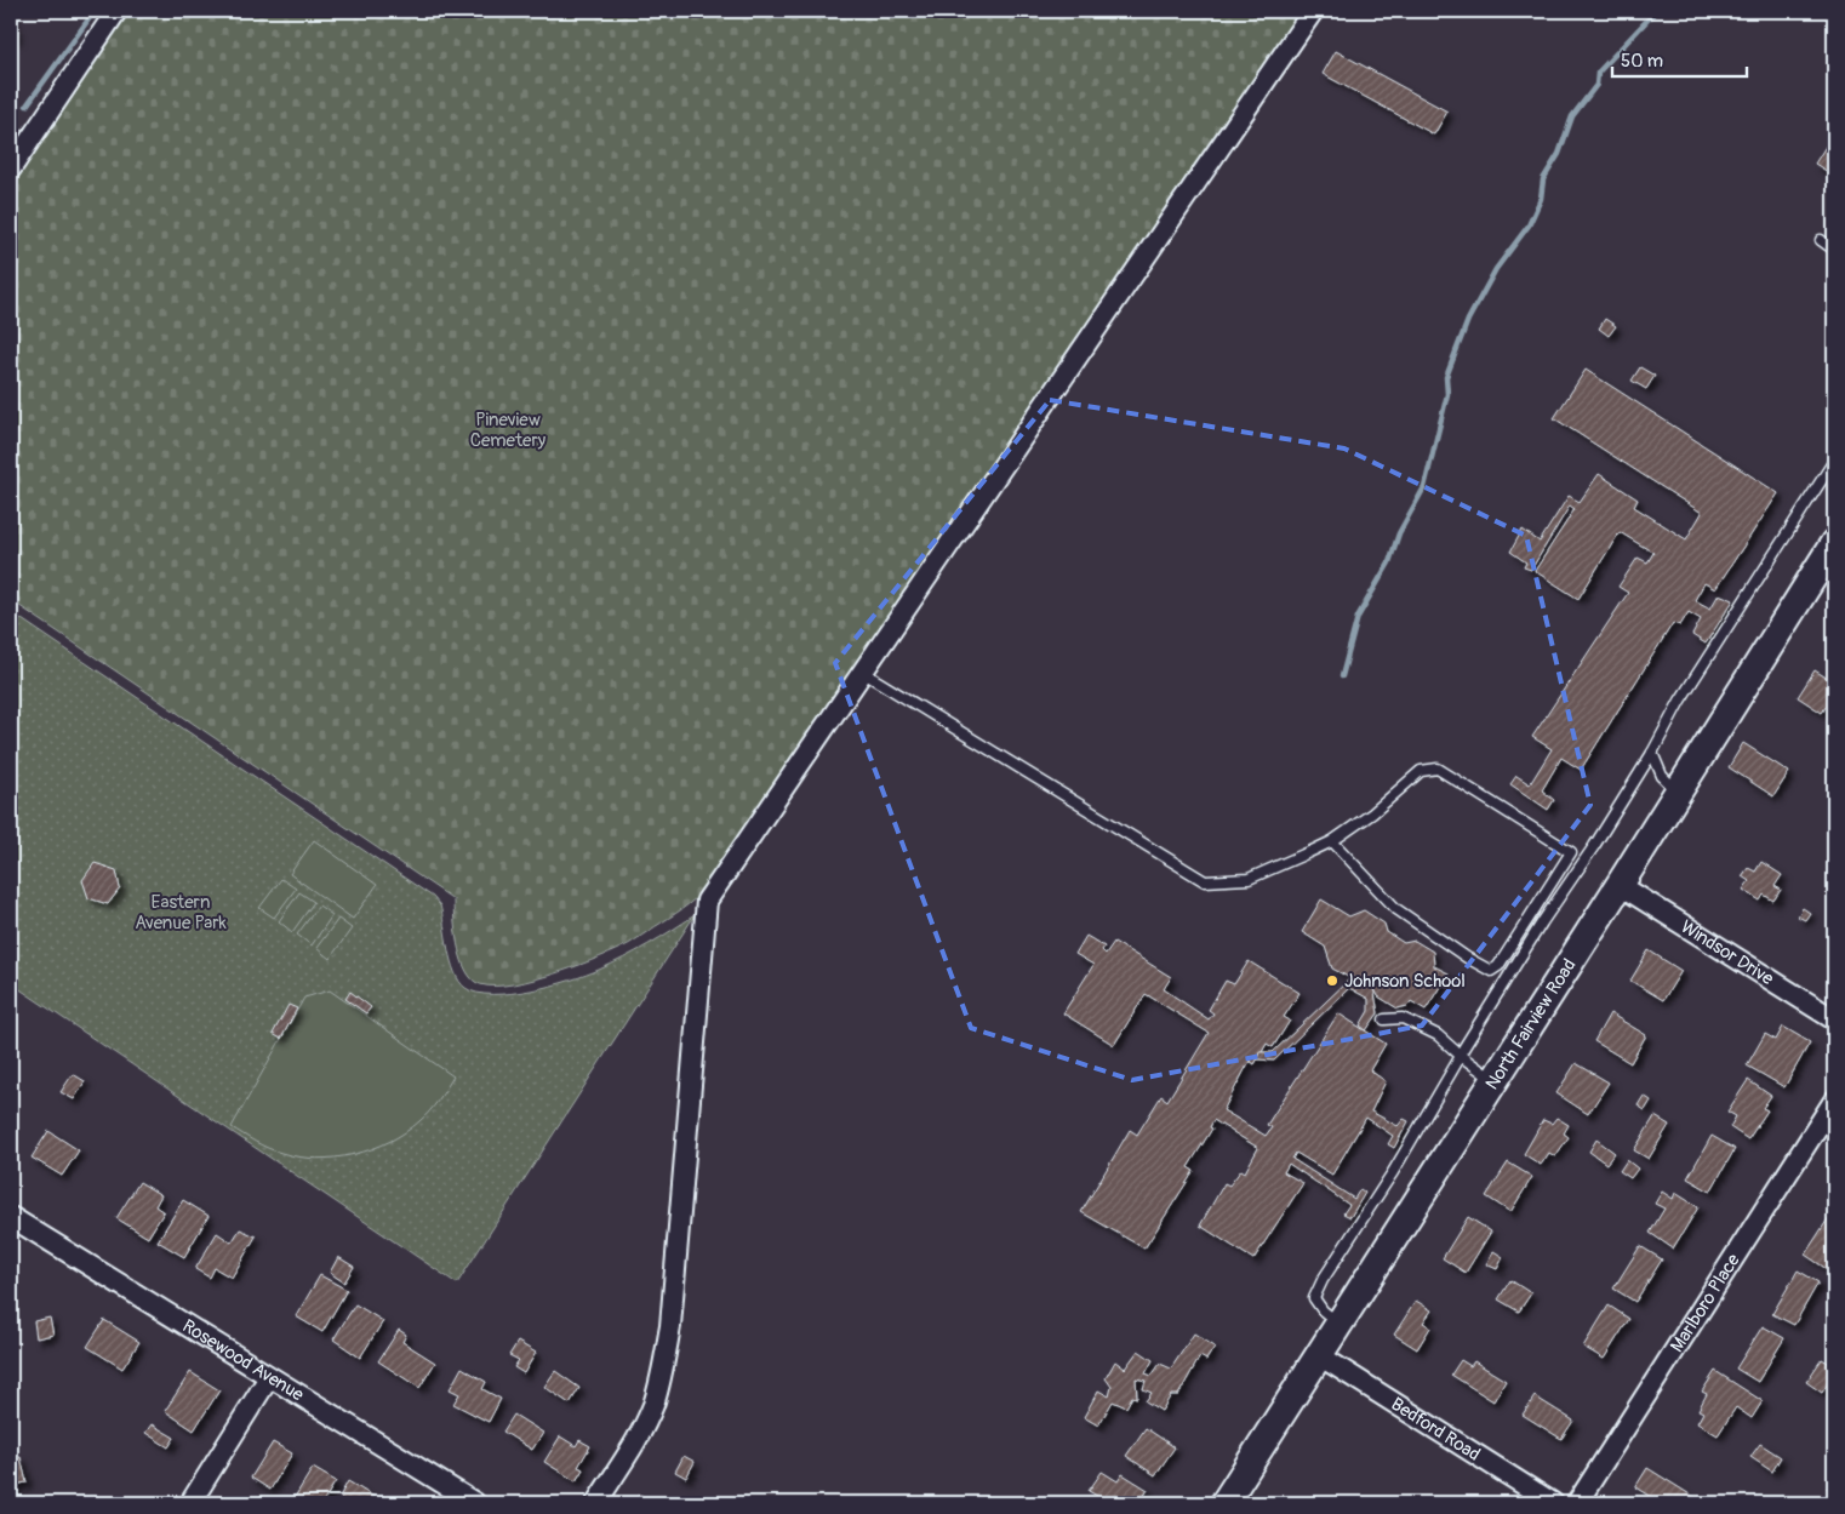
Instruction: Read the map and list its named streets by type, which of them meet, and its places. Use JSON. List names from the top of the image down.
{
  "streets": {
    "main road": ["North Fairview Road"],
    "street": [
      "Windsor Drive",
      "Marlboro Place",
      "Rosewood Avenue",
      "Bedford Road"
    ]
  },
  "crossings": [
    ["Windsor Drive", "North Fairview Road"],
    ["North Fairview Road", "Bedford Road"]
  ],
  "parks": ["Pineview Cemetery", "Eastern Avenue Park"],
  "places": ["Johnson School"],
  "scale_bar": "50 m"
}
